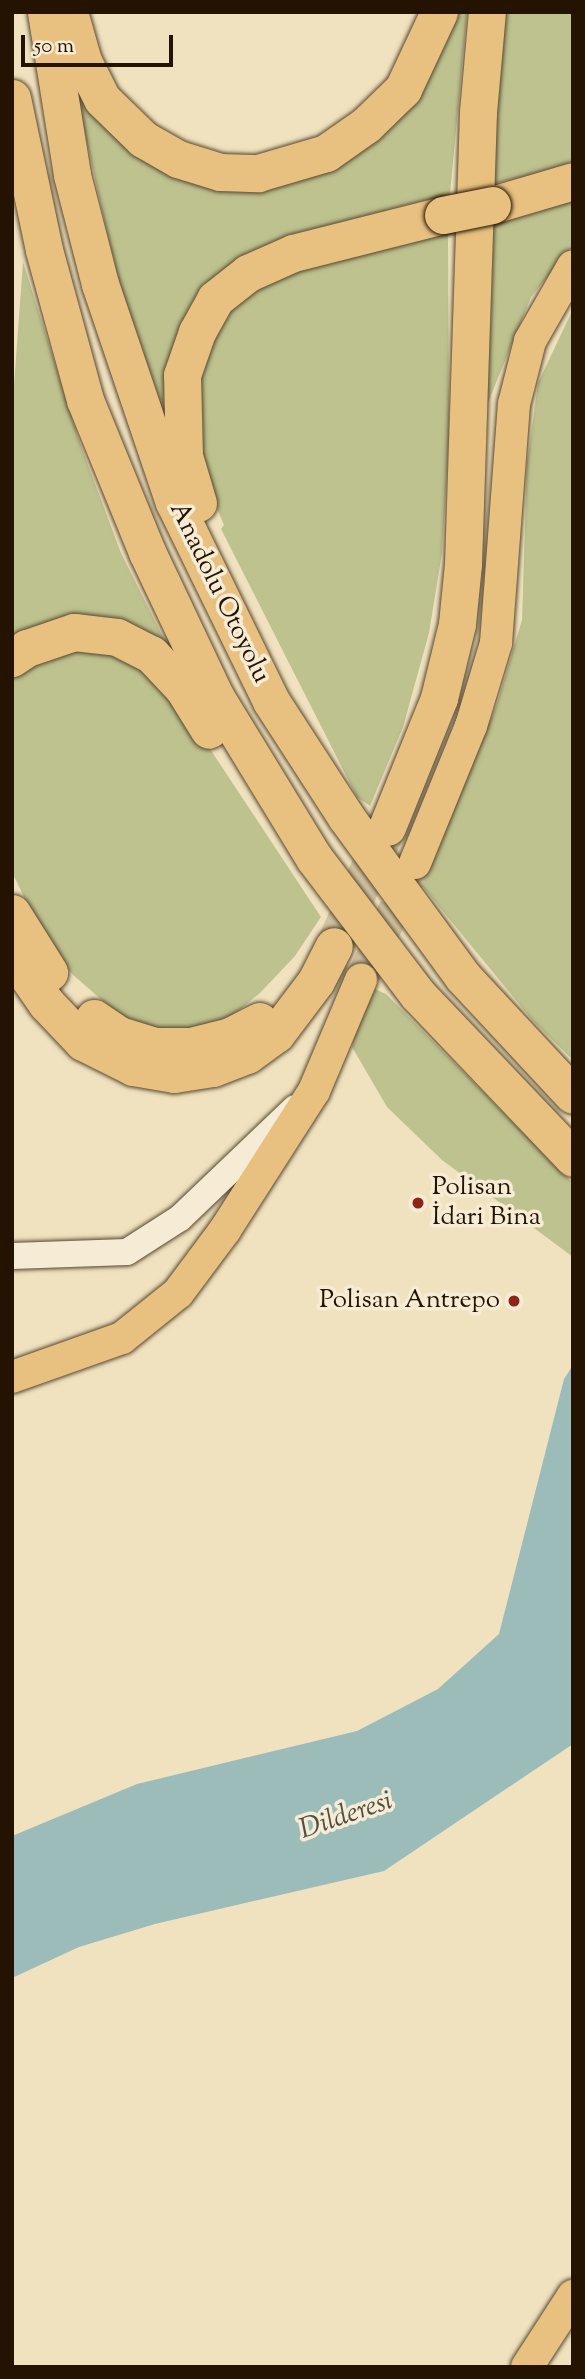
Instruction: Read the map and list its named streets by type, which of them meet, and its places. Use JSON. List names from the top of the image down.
{
  "streets": {
    "highway": ["Anadolu Otoyolu"]
  },
  "water": ["Dilderesi"],
  "places": ["Polisan İdari Bina", "Polisan Antrepo"],
  "scale_bar": "50 m"
}
